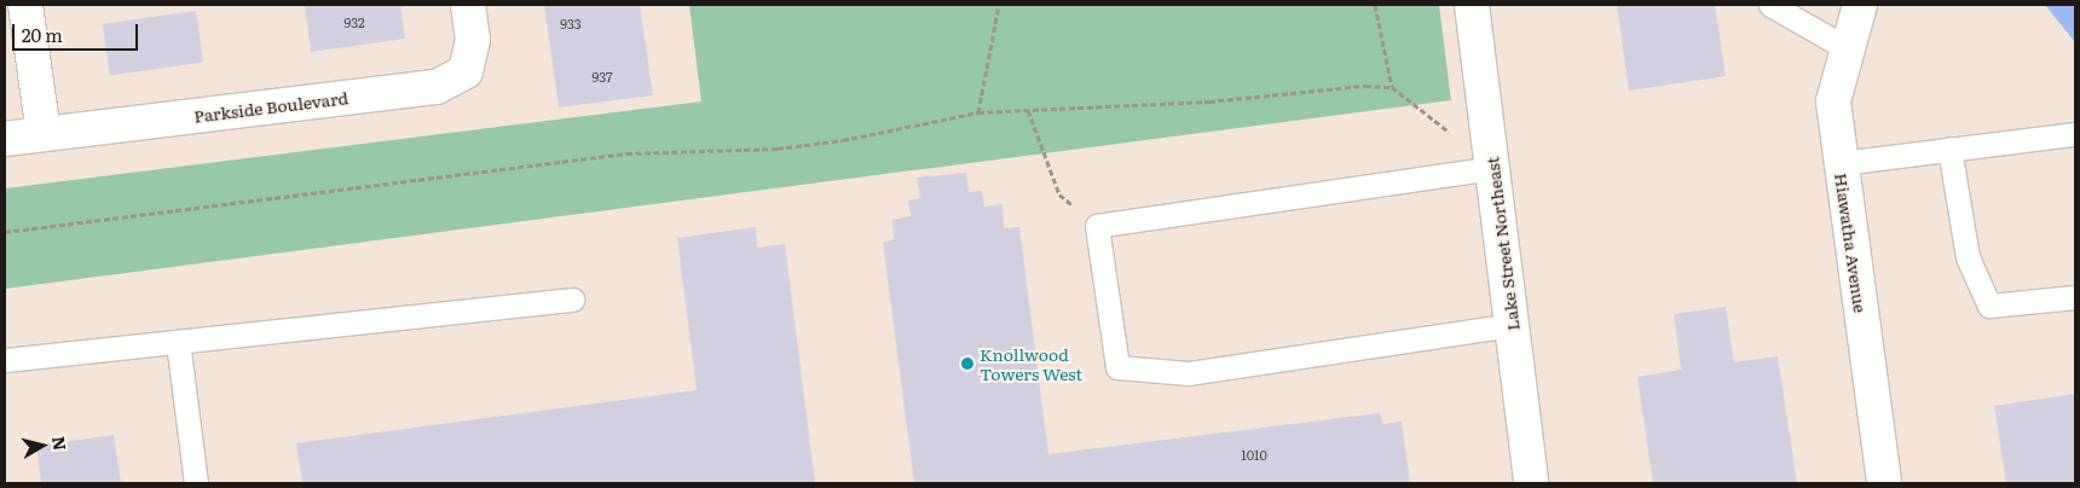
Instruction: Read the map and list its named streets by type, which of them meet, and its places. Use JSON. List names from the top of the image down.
{
  "streets": {
    "street": ["Parkside Boulevard", "Hiawatha Avenue", "Lake Street Northeast"]
  },
  "places": ["Knollwood Towers West"],
  "house_numbers": [
    "932",
    "933",
    "937",
    "1010"
  ],
  "scale_bar": "20 m",
  "north": "right"
}
